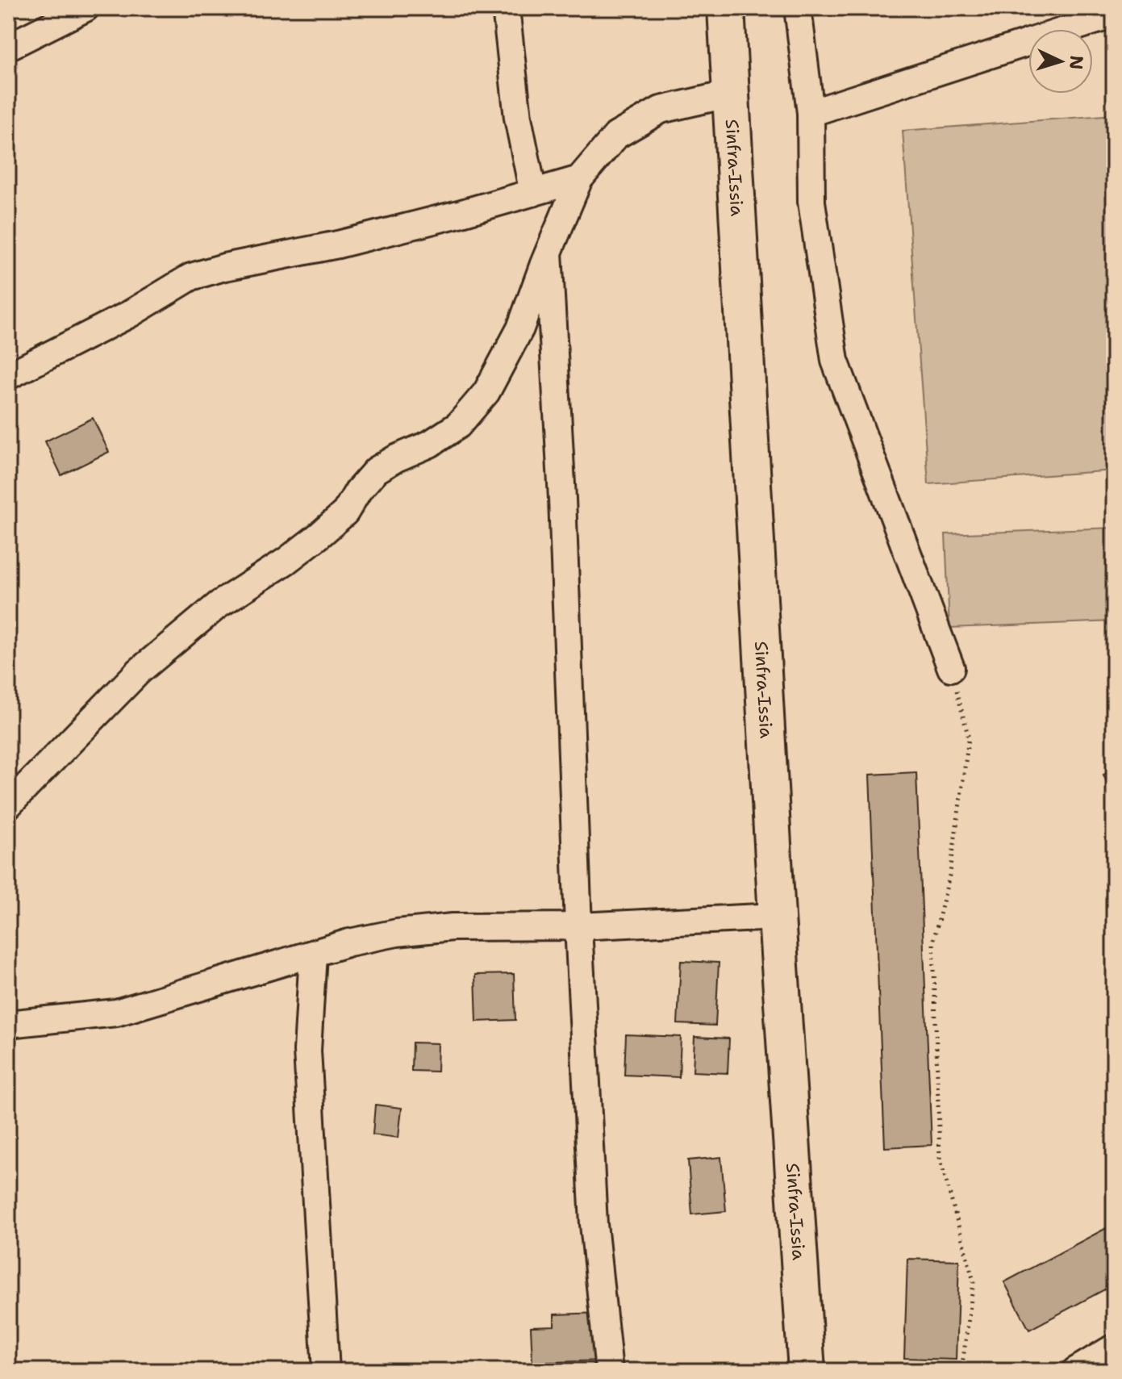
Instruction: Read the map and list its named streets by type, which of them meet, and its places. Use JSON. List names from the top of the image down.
{
  "streets": {
    "main road": ["Sinfra-Issia"]
  },
  "north": "right"
}
